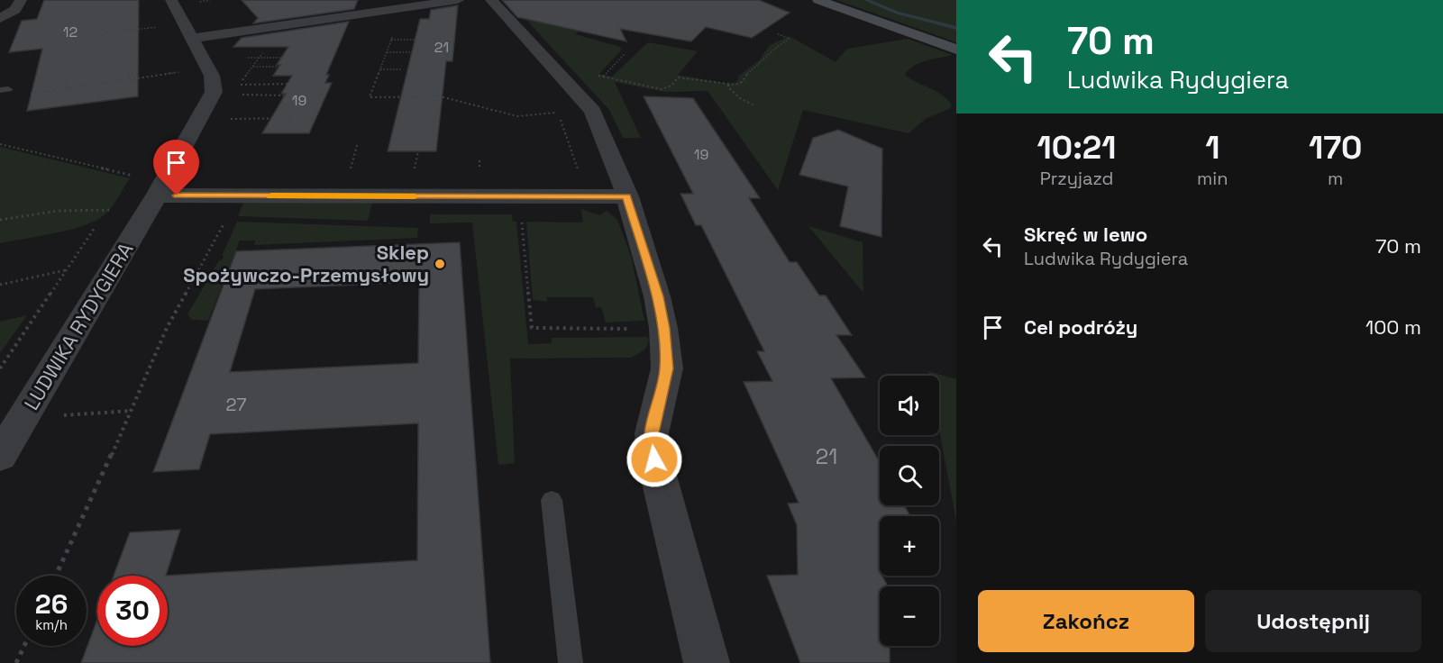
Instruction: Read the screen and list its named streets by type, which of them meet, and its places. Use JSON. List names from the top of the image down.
{
  "streets": {
    "street": ["LUDWIKA RYDYGIERA"]
  },
  "places": ["Sklep Spożywczo-Przemysłowy"],
  "house_numbers": [
    "12",
    "21",
    "19",
    "19",
    "27",
    "21"
  ],
  "page": {
    "turn": ["70 m", "Ludwika Rydygiera"],
    "eta": [
      "10:21",
      "Przyjazd",
      "1",
      "min",
      "170",
      "m"
    ],
    "list": [
      {
        "name": "Skręć w lewo",
        "note": "Ludwika Rydygiera",
        "value": "70 m"
      },
      {
        "name": "Cel podróży",
        "value": "100 m"
      }
    ],
    "map_buttons": ["+", "−"],
    "speed": "26 km/h",
    "limit": "30",
    "buttons": ["Zakończ", "Udostępnij"]
  }
}
